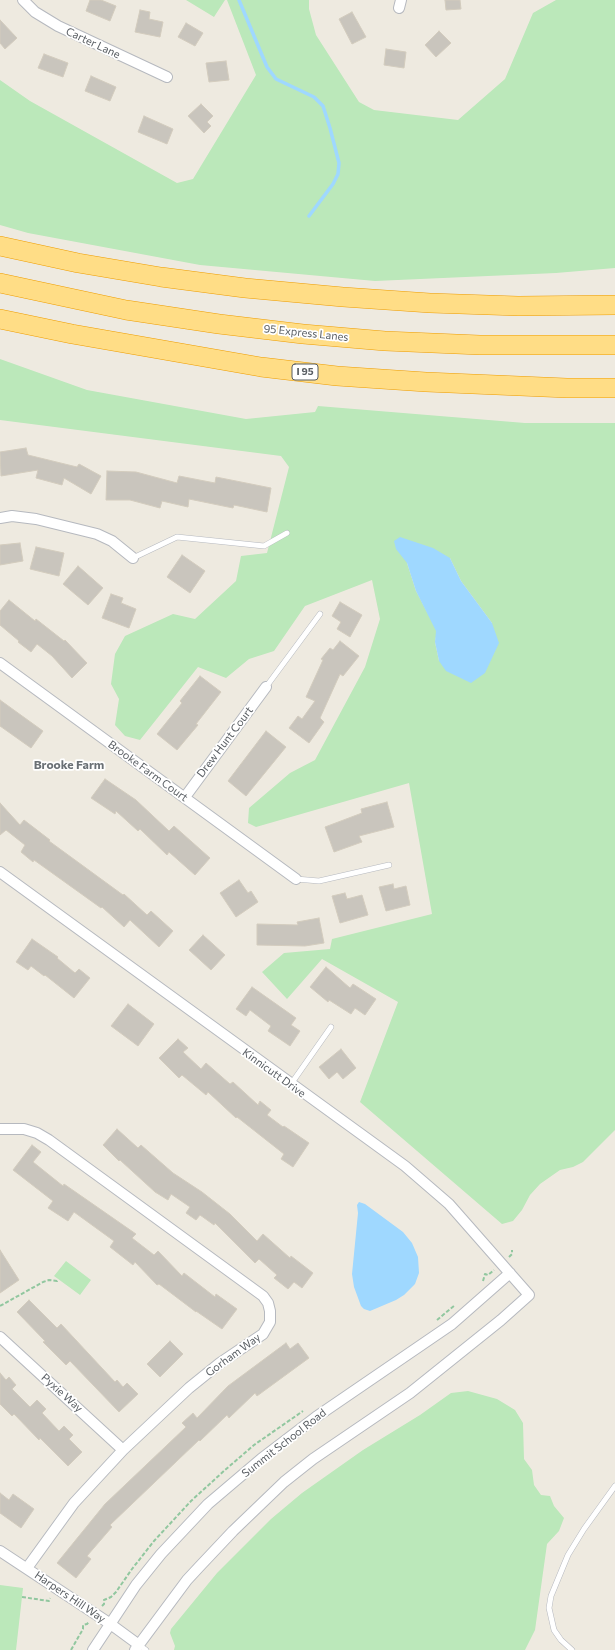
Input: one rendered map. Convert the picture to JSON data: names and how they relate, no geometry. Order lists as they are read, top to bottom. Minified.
{"streets":{"highway":["95 Express Lanes","I 95"],"street":["Carter Lane","Drew Hunt Court","Brooke Farm Court","Kinnicutt Drive","Gorham Way","Pyxie Way","Summit School Road","Harpers Hill Way"]},"crossings":[["Drew Hunt Court","Brooke Farm Court"],["Kinnicutt Drive","Summit School Road"],["Kinnicutt Drive","Harpers Hill Way"],["Gorham Way","Pyxie Way"],["Gorham Way","Harpers Hill Way"],["Summit School Road","Harpers Hill Way"]],"districts":["Brooke Farm"]}
